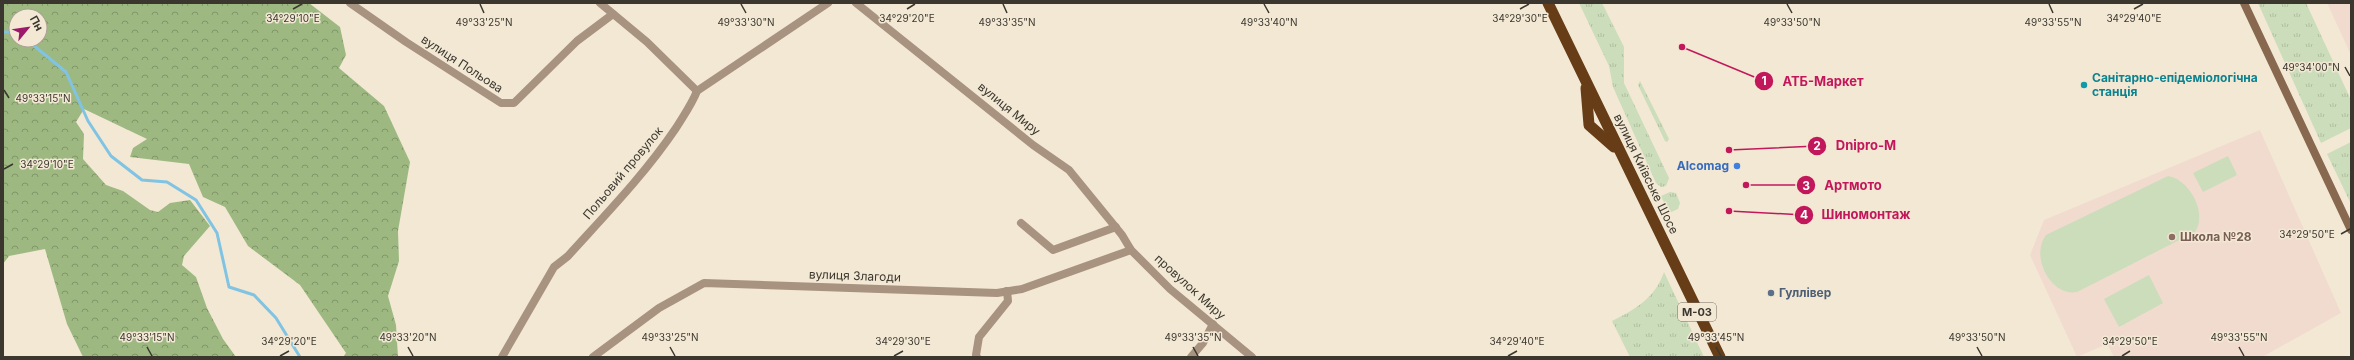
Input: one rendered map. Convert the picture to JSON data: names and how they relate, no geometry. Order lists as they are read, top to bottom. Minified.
{"streets":{"highway":["вулиця Київське Шосе","М-03"],"street":["вулиця Польова","вулиця Миру","Польовий провулок","вулиця Злагоди","провулок Миру"]},"crossings":[["вулиця Миру","вулиця Злагоди"],["вулиця Миру","провулок Миру"],["вулиця Злагоди","провулок Миру"]],"places":["АТБ-Маркет","Санітарно-епідеміологічна станція","Dnipro-M","Alcomag","Артмото","Шиномонтаж","Школа №28","Гуллівер"],"north":"top right","coordinates":["34°29'10\"E","34°29'20\"E","34°29'30\"E","34°29'40\"E","49°33'25\"N","49°33'30\"N","49°33'35\"N","49°33'40\"N","49°33'50\"N","49°33'55\"N","49°34'00\"N","49°33'15\"N","34°29'50\"E","49°33'20\"N","49°33'45\"N"]}
